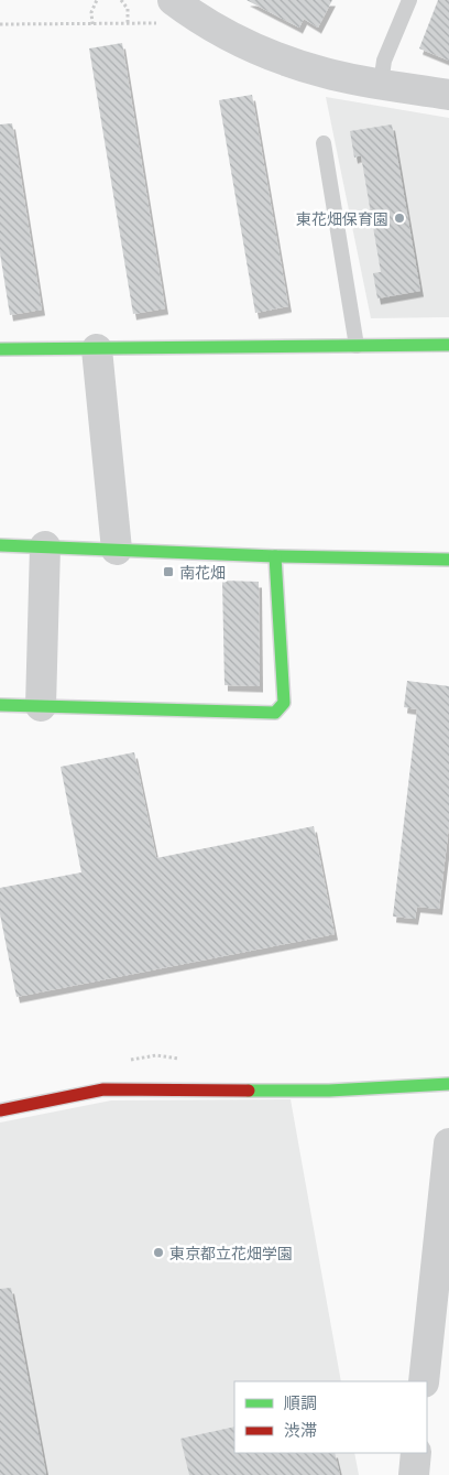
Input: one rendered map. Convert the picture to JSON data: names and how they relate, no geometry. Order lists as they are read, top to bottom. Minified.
{"places":{"other":["東花畑保育園","東京都立花畑学園"],"transit":["南花畑"]},"legend":["順調","渋滞"]}
